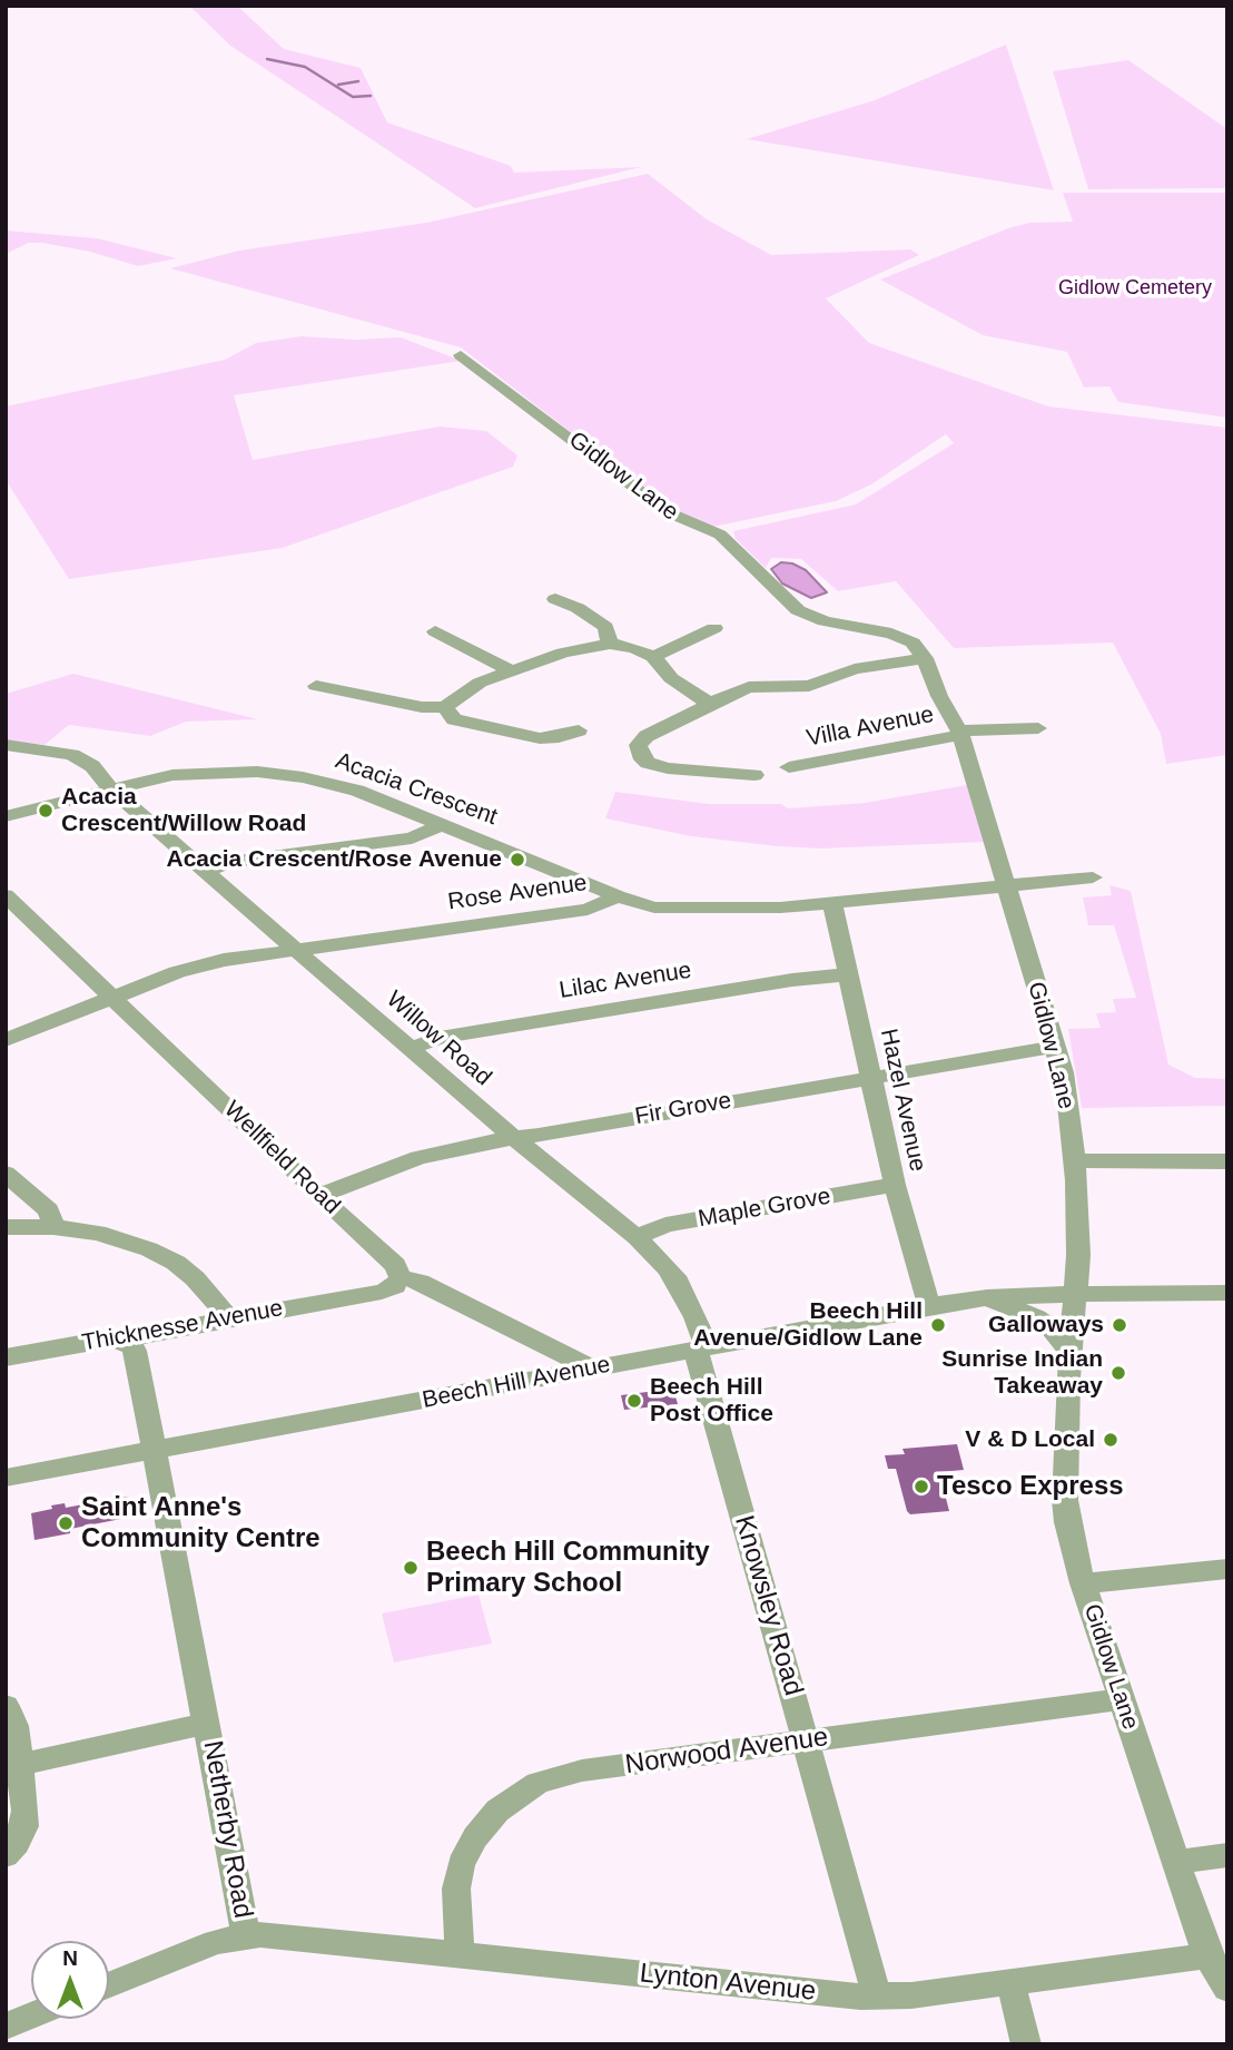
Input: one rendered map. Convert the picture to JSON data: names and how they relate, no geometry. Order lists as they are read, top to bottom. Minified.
{"streets":{"street":["Gidlow Lane","Villa Avenue","Acacia Crescent","Rose Avenue","Lilac Avenue","Willow Road","Hazel Avenue","Fir Grove","Wellfield Road","Maple Grove","Thicknesse Avenue","Beech Hill Avenue","Knowsley Road","Norwood Avenue","Netherby Road","Lynton Avenue"]},"crossings":[["Gidlow Lane","Villa Avenue"],["Gidlow Lane","Rose Avenue"],["Gidlow Lane","Fir Grove"],["Gidlow Lane","Beech Hill Avenue"],["Gidlow Lane","Norwood Avenue"],["Gidlow Lane","Lynton Avenue"],["Acacia Crescent","Rose Avenue"],["Acacia Crescent","Willow Road"],["Rose Avenue","Willow Road"],["Rose Avenue","Hazel Avenue"],["Rose Avenue","Wellfield Road"],["Lilac Avenue","Willow Road"],["Lilac Avenue","Hazel Avenue"],["Willow Road","Fir Grove"],["Willow Road","Maple Grove"],["Willow Road","Beech Hill Avenue"],["Willow Road","Knowsley Road"],["Hazel Avenue","Fir Grove"],["Hazel Avenue","Maple Grove"],["Hazel Avenue","Beech Hill Avenue"],["Fir Grove","Wellfield Road"],["Wellfield Road","Thicknesse Avenue"],["Thicknesse Avenue","Netherby Road"],["Beech Hill Avenue","Knowsley Road"],["Beech Hill Avenue","Netherby Road"],["Knowsley Road","Norwood Avenue"],["Knowsley Road","Lynton Avenue"],["Norwood Avenue","Lynton Avenue"],["Netherby Road","Lynton Avenue"]],"parks":["Gidlow Cemetery"],"places":["Acacia Crescent/Willow Road","Acacia Crescent/Rose Avenue","Beech Hill Avenue/Gidlow Lane","Galloways","Sunrise Indian Takeaway","Beech Hill Post Office","V & D Local","Tesco Express","Saint Anne's Community Centre","Beech Hill Community Primary School"],"north":"top"}
